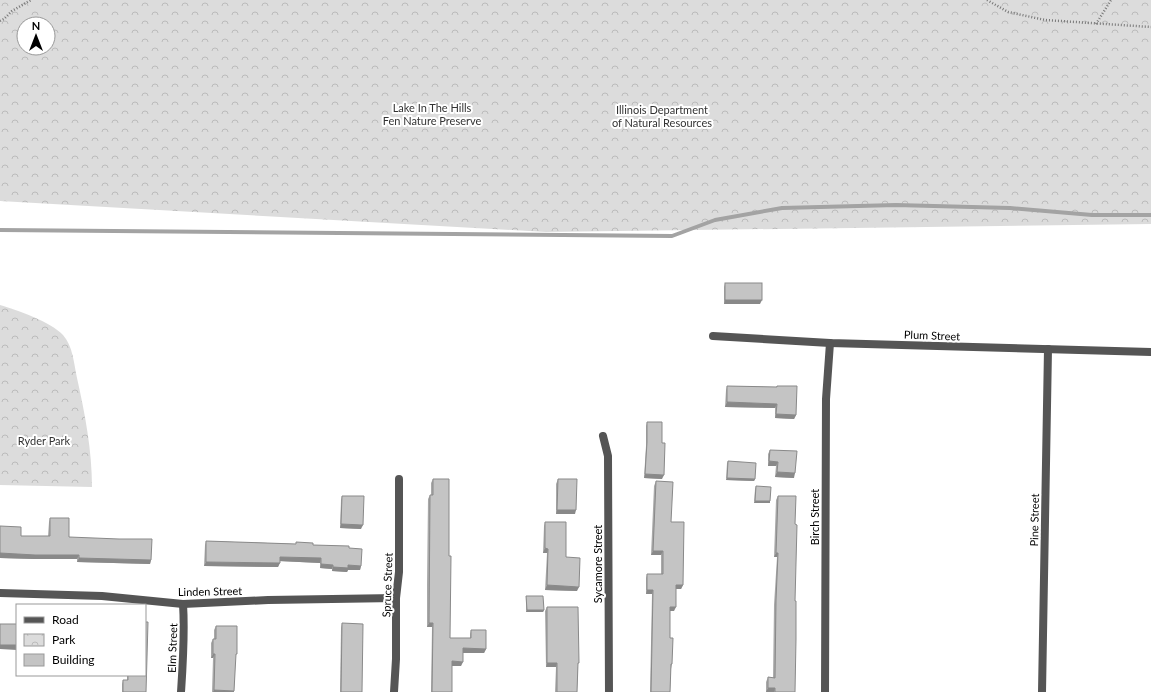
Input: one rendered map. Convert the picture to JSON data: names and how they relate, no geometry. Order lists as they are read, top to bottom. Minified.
{"streets":{"street":["Plum Street","Birch Street","Pine Street","Sycamore Street","Spruce Street","Linden Street","Elm Street"]},"crossings":[["Plum Street","Birch Street"],["Plum Street","Pine Street"],["Spruce Street","Linden Street"],["Linden Street","Elm Street"]],"parks":["Lake In The Hills Fen Nature Preserve","Illinois Department of Natural Resources","Ryder Park"],"legend":["Road","Park","Building"],"north":"top"}
